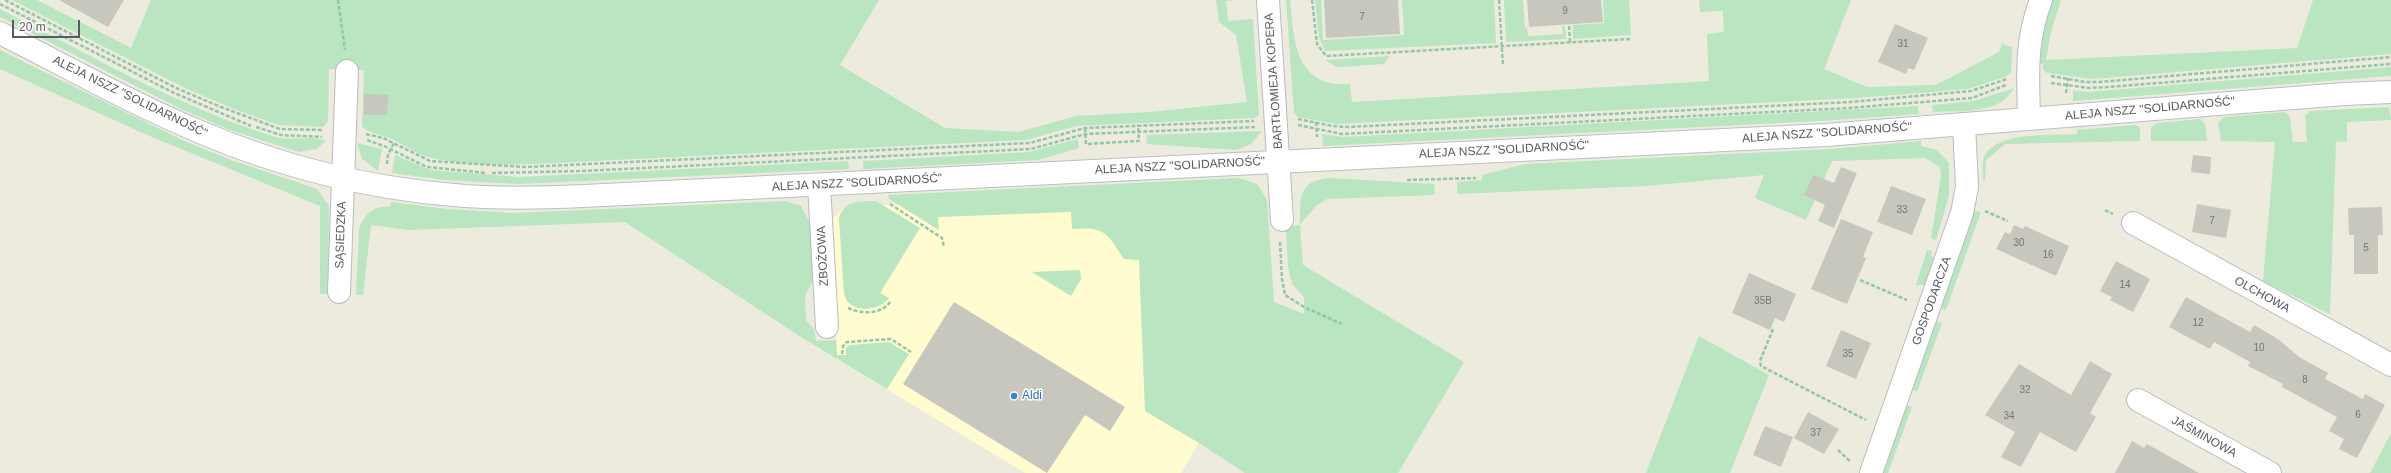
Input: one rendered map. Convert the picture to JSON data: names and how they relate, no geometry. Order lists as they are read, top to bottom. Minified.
{"streets":{"street":["BARTŁOMIEJA KOPERA","ALEJA NSZZ \"SOLIDARNOŚĆ\"","SĄSIEDZKA","ZBOŻOWA","OLCHOWA","GOSPODARCZA","JAŚMINOWA"]},"crossings":[["BARTŁOMIEJA KOPERA","ALEJA NSZZ \"SOLIDARNOŚĆ\""],["ALEJA NSZZ \"SOLIDARNOŚĆ\"","SĄSIEDZKA"],["ALEJA NSZZ \"SOLIDARNOŚĆ\"","ZBOŻOWA"],["ALEJA NSZZ \"SOLIDARNOŚĆ\"","GOSPODARCZA"]],"places":["Aldi"],"house_numbers":["9","7","31","33","7","30","5","16","14","35B","12","10","35","8","32","6","34","37"],"scale_bar":"20 m"}
